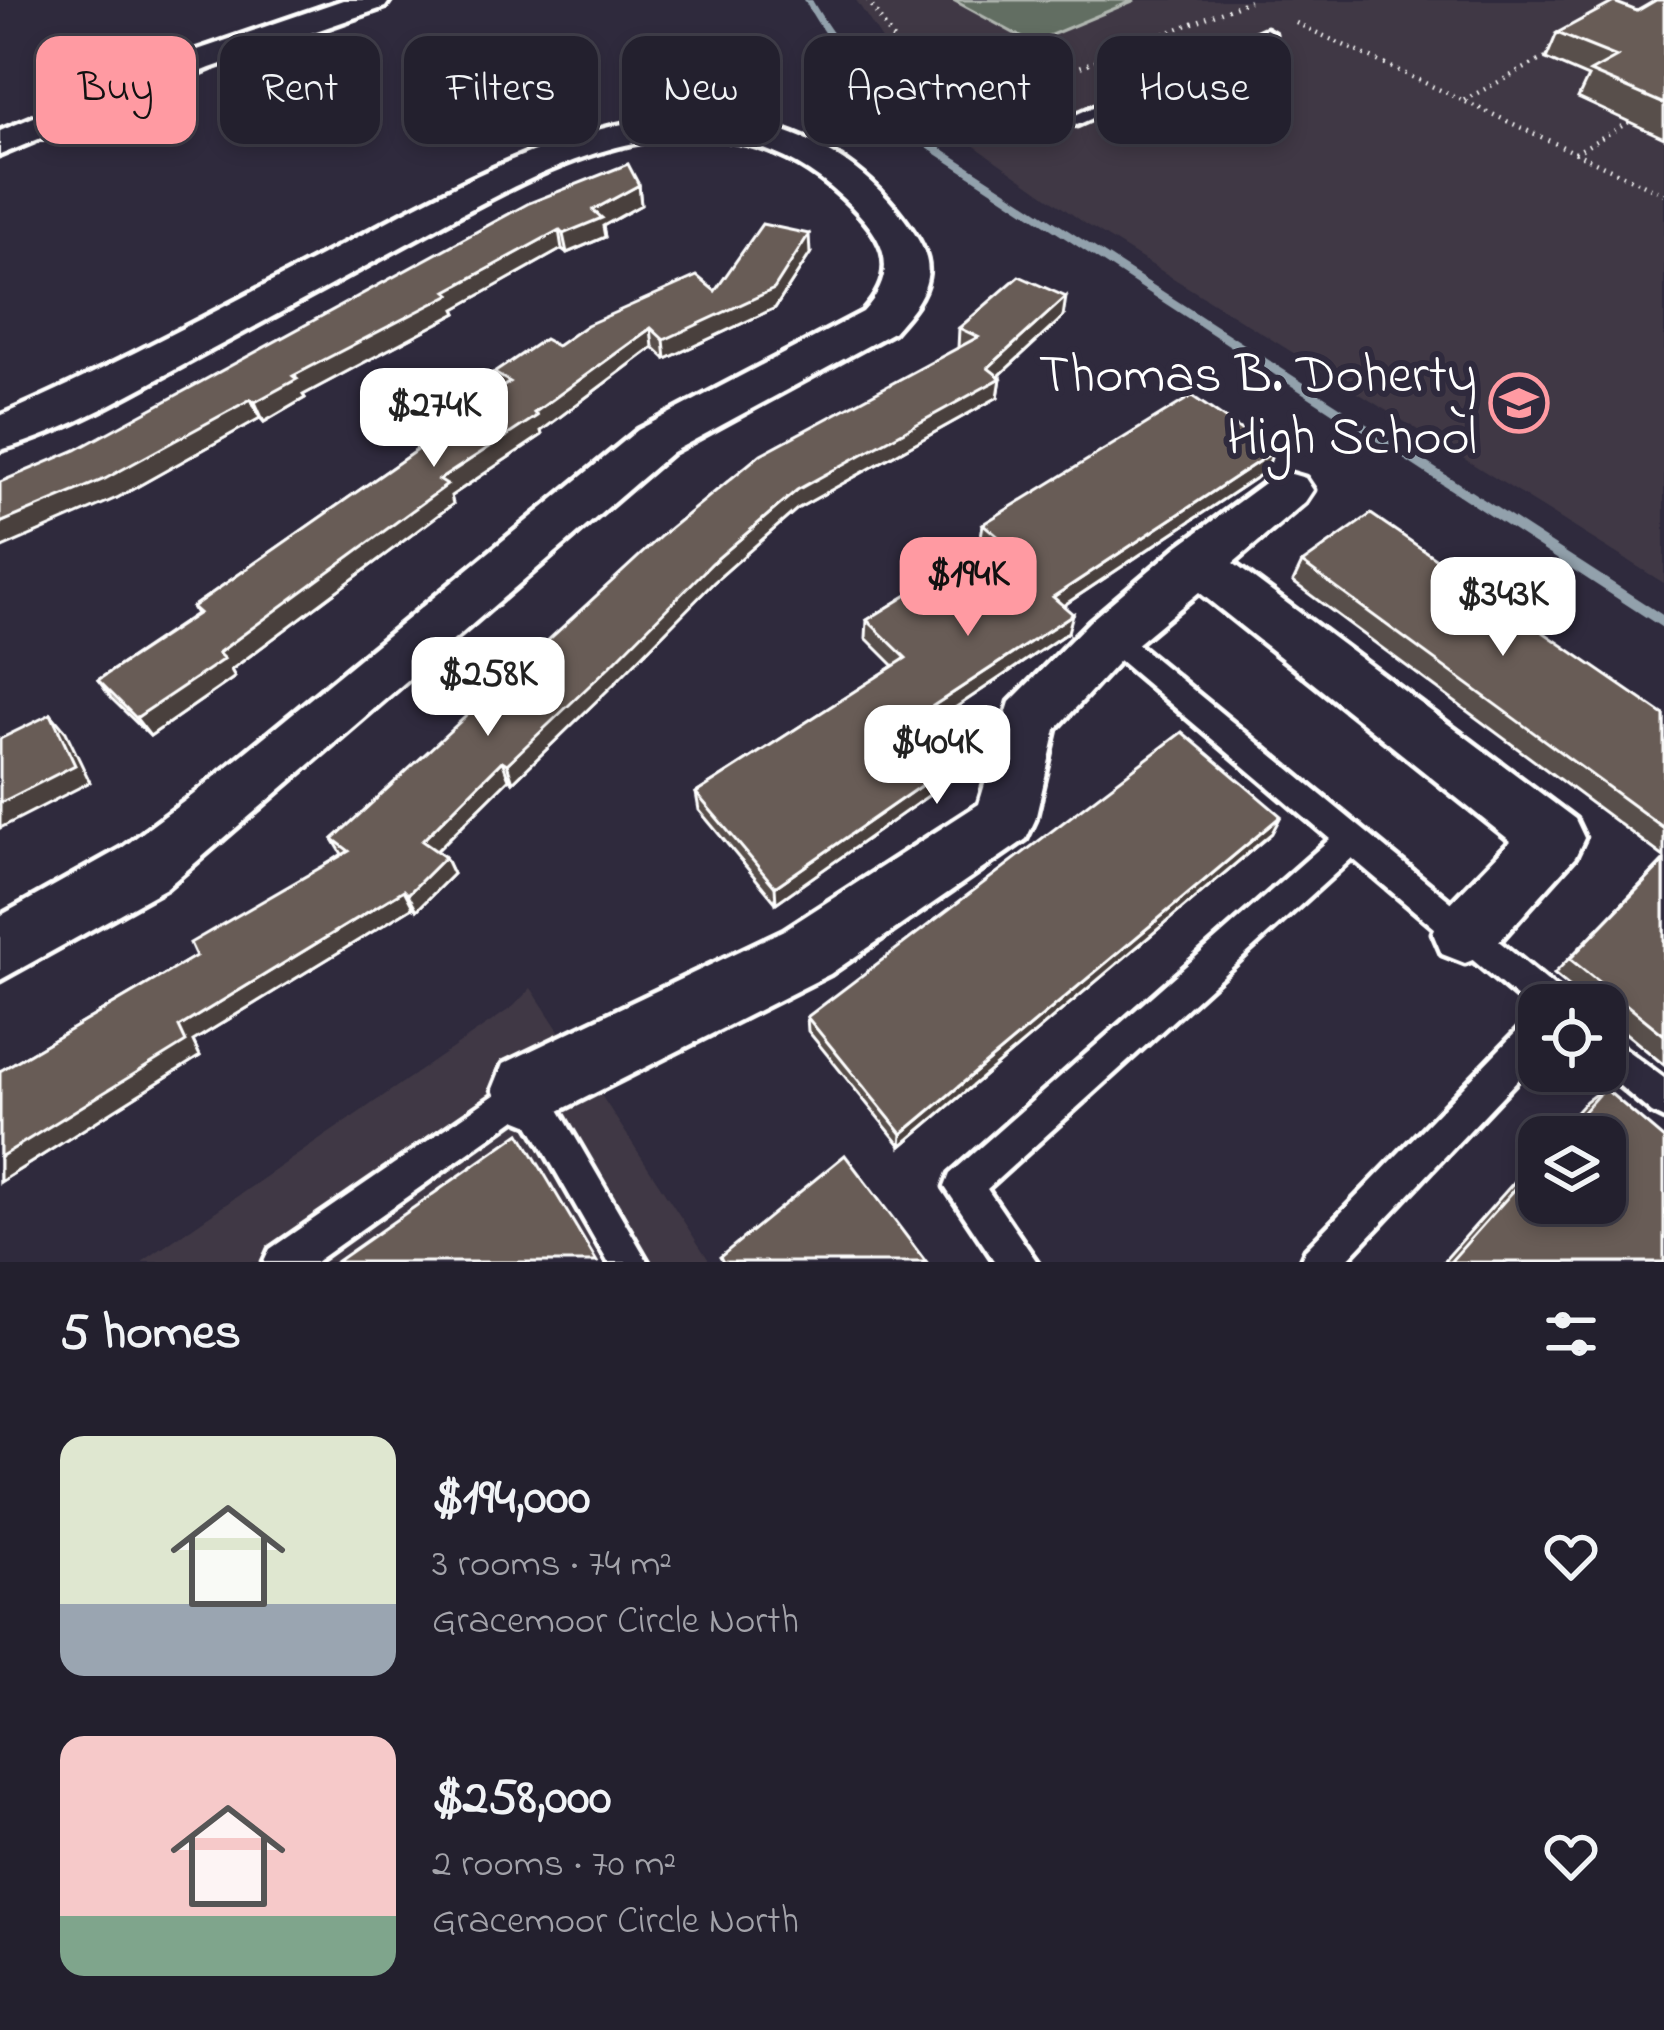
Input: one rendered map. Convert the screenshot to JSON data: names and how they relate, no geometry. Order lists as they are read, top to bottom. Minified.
{"places":{"school or university":["Thomas B. Doherty High School"]},"page":{"chip":["Buy","Rent","Filters","New","Apartment","House"],"price":["$274K","$194K","$343K","$258K","$404K"],"heading":"5 homes","list":[{"name":"$194,000","note":"3 rooms · 74 m² · Gracemoor Circle North"},{"name":"$258,000","note":"2 rooms · 70 m² · Gracemoor Circle North"}]}}
